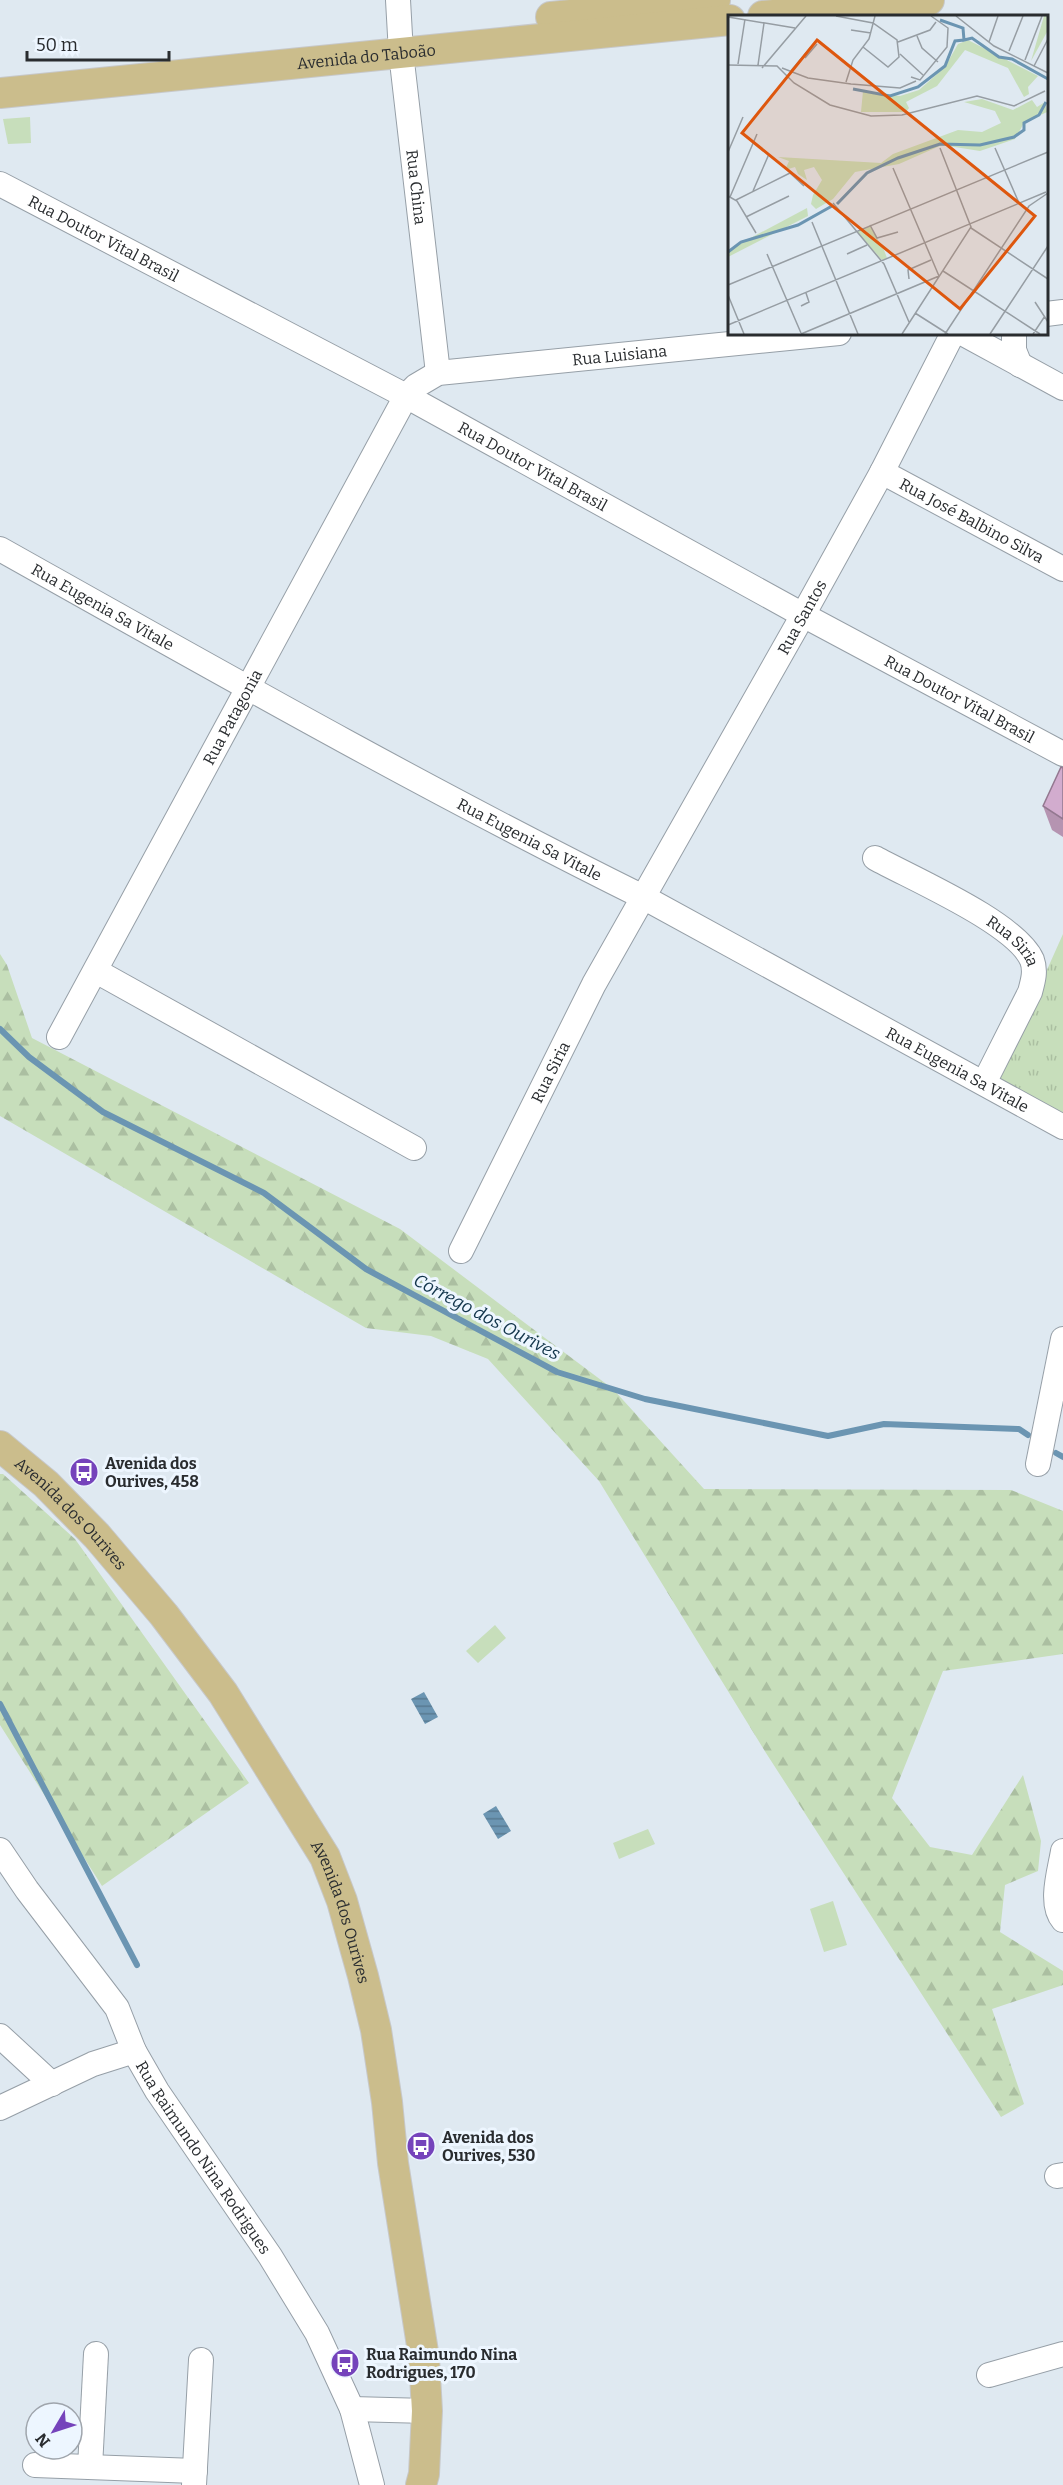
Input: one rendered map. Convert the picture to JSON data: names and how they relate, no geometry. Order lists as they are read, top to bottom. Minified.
{"streets":{"main road":["Avenida do Taboão","Avenida dos Ourives"],"street":["Rua China","Rua Doutor Vital Brasil","Rua Luisiana","Rua José Balbino Silva","Rua Eugenia Sa Vitale","Rua Santos","Rua Patagonia","Rua Siria","Rua Raimundo Nina Rodrigues"]},"crossings":[["Avenida do Taboão","Rua China"],["Rua China","Rua Luisiana"],["Rua Doutor Vital Brasil","Rua Luisiana"],["Rua Doutor Vital Brasil","Rua Santos"],["Rua Doutor Vital Brasil","Rua Patagonia"],["Rua Luisiana","Rua Patagonia"],["Rua José Balbino Silva","Rua Santos"],["Rua Eugenia Sa Vitale","Rua Santos"],["Rua Eugenia Sa Vitale","Rua Patagonia"],["Rua Eugenia Sa Vitale","Rua Siria"],["Rua Santos","Rua Siria"]],"water":["Córrego dos Ourives"],"places":{"bus stop":["Avenida dos Ourives, 458","Avenida dos Ourives, 530","Rua Raimundo Nina Rodrigues, 170"]},"scale_bar":"50 m","north":"bottom left"}
